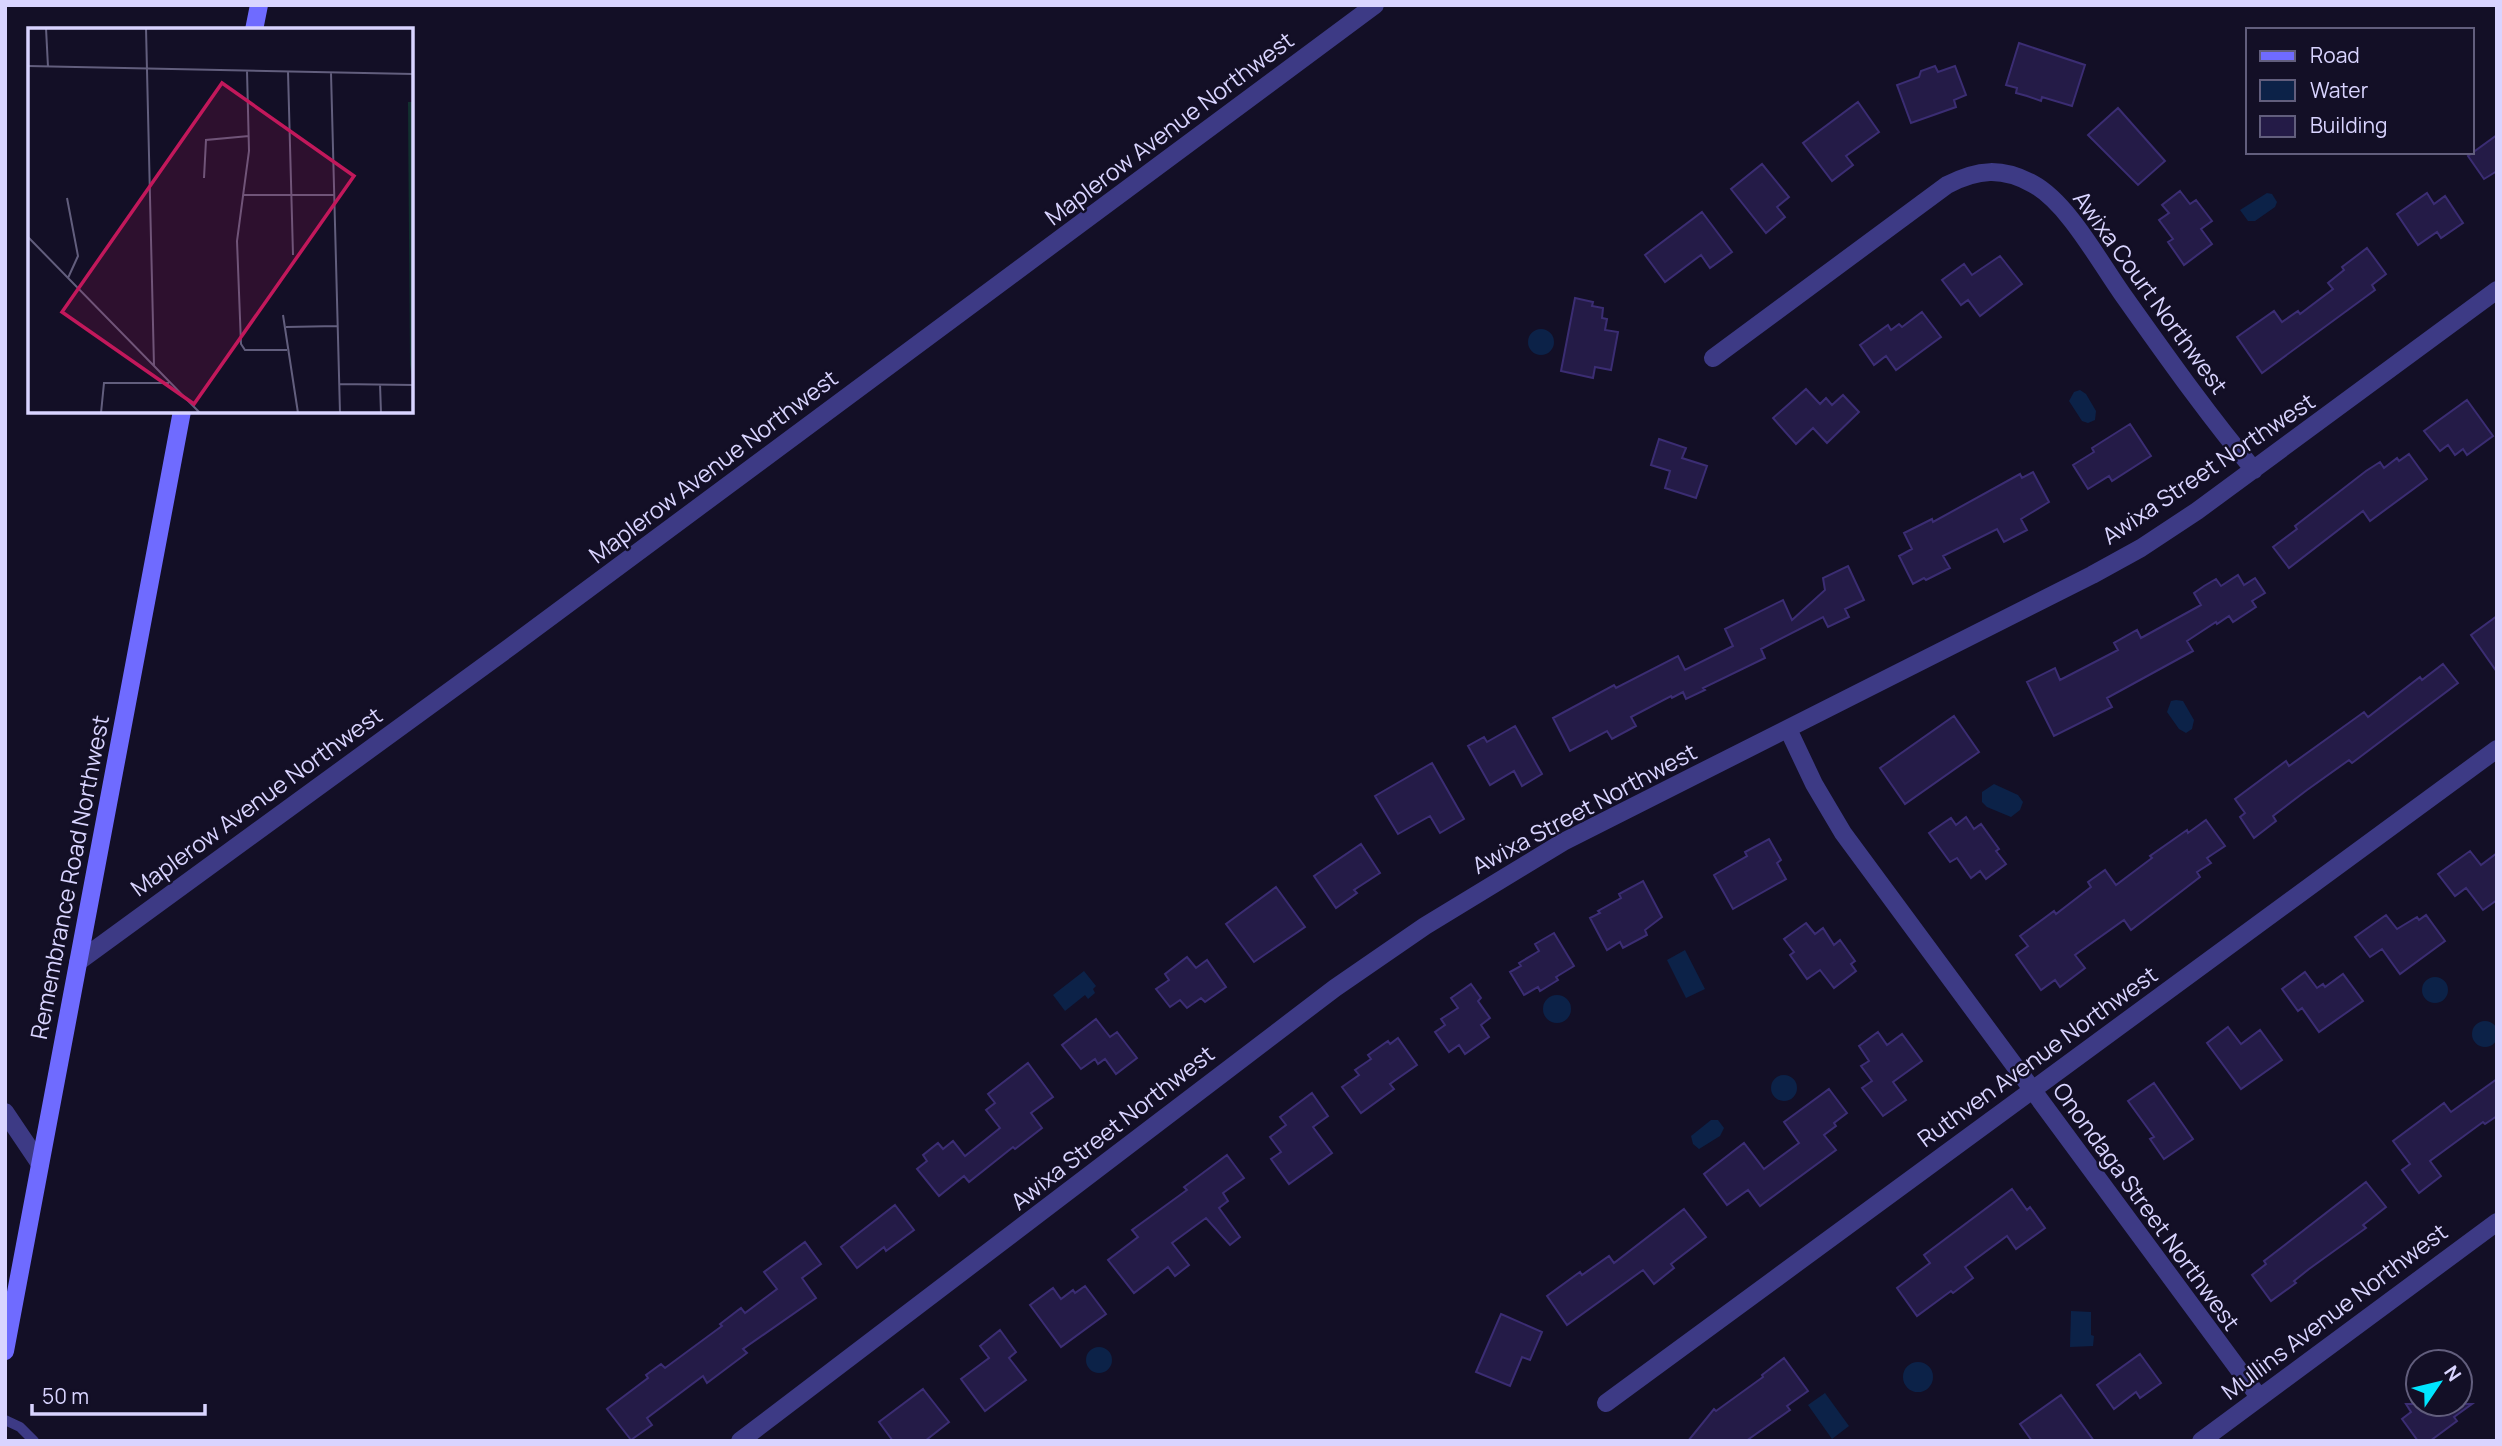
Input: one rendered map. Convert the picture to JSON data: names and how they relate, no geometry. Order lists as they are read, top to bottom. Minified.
{"streets":{"main road":["Remembrance Road Northwest"],"street":["Maplerow Avenue Northwest","Awixa Court Northwest","Awixa Street Northwest","Ruthven Avenue Northwest","Onondaga Street Northwest","Mullins Avenue Northwest"]},"crossings":[["Maplerow Avenue Northwest","Remembrance Road Northwest"],["Awixa Court Northwest","Awixa Street Northwest"],["Awixa Street Northwest","Onondaga Street Northwest"],["Ruthven Avenue Northwest","Onondaga Street Northwest"],["Onondaga Street Northwest","Mullins Avenue Northwest"]],"legend":["Road","Water","Building"],"scale_bar":"50 m","north":"top right"}
